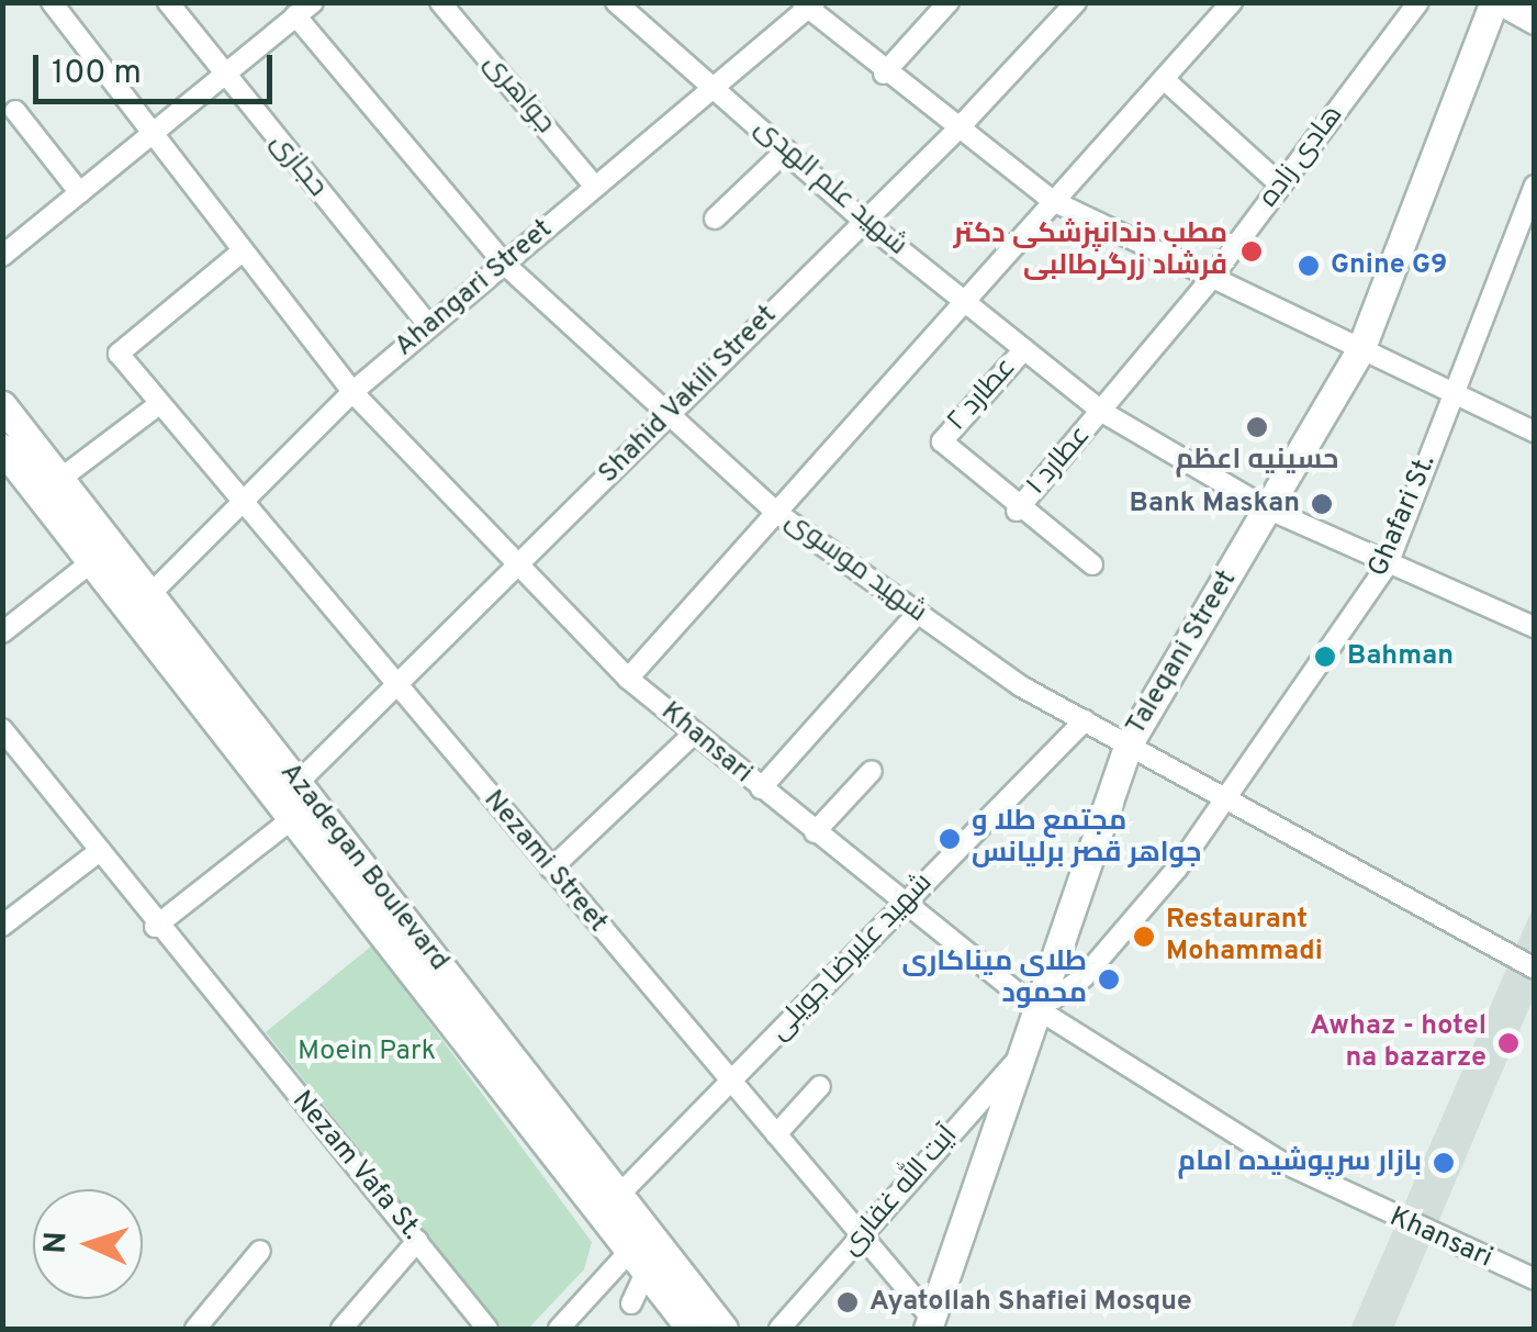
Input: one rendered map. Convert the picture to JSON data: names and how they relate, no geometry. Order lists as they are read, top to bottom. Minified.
{"streets":{"main road":["Taleqani Street","Azadegan Boulevard"],"street":["جواهری","هادی زاده","حجازی","شهید علم الهدی","Ahangari Street","Shahid Vakili Street","عطارد ۲","عطارد ۱","Ghafari St.","شهید موسوی","Khansari","Nezami Street","شهید علیرضا جویلی","Nezam Vafa St.","آیت الله غفاری"]},"crossings":[["جواهری","Ahangari Street"],["هادی زاده","شهید علم الهدی"],["هادی زاده","عطارد ۱"],["حجازی","Ahangari Street"],["شهید علم الهدی","Ahangari Street"],["شهید علم الهدی","Shahid Vakili Street"],["شهید علم الهدی","عطارد ۲"],["شهید علم الهدی","عطارد ۱"],["شهید علم الهدی","Ghafari St."],["شهید علم الهدی","Taleqani Street"],["Ahangari Street","شهید موسوی"],["Ahangari Street","Khansari"],["Ahangari Street","Nezami Street"],["Ahangari Street","Azadegan Boulevard"],["Shahid Vakili Street","شهید موسوی"],["Shahid Vakili Street","Khansari"],["Shahid Vakili Street","Nezami Street"],["Shahid Vakili Street","Azadegan Boulevard"],["عطارد ۲","عطارد ۱"],["Ghafari St.","شهید موسوی"],["Ghafari St.","Taleqani Street"],["Ghafari St.","Khansari"],["شهید موسوی","Taleqani Street"],["شهید موسوی","شهید علیرضا جویلی"],["Taleqani Street","Khansari"],["Taleqani Street","Nezami Street"],["Taleqani Street","آیت الله غفاری"],["Khansari","Nezami Street"],["Khansari","شهید علیرضا جویلی"],["Nezami Street","شهید علیرضا جویلی"],["Nezami Street","آیت الله غفاری"],["Azadegan Boulevard","شهید علیرضا جویلی"]],"parks":["Moein Park"],"places":["مطب دندانپزشکی دکتر فرشاد زرگرطالبی","Gnine G9","حسینیه اعظم","Bank Maskan","Bahman","مجتمع طلا و جواهر قصر برليانس","Restaurant Mohammadi","طلای میناکاری محمود","Awhaz - hotel na bazarze","بازار سرپوشیده امام","Ayatollah Shafiei Mosque"],"scale_bar":"100 m","north":"left"}
